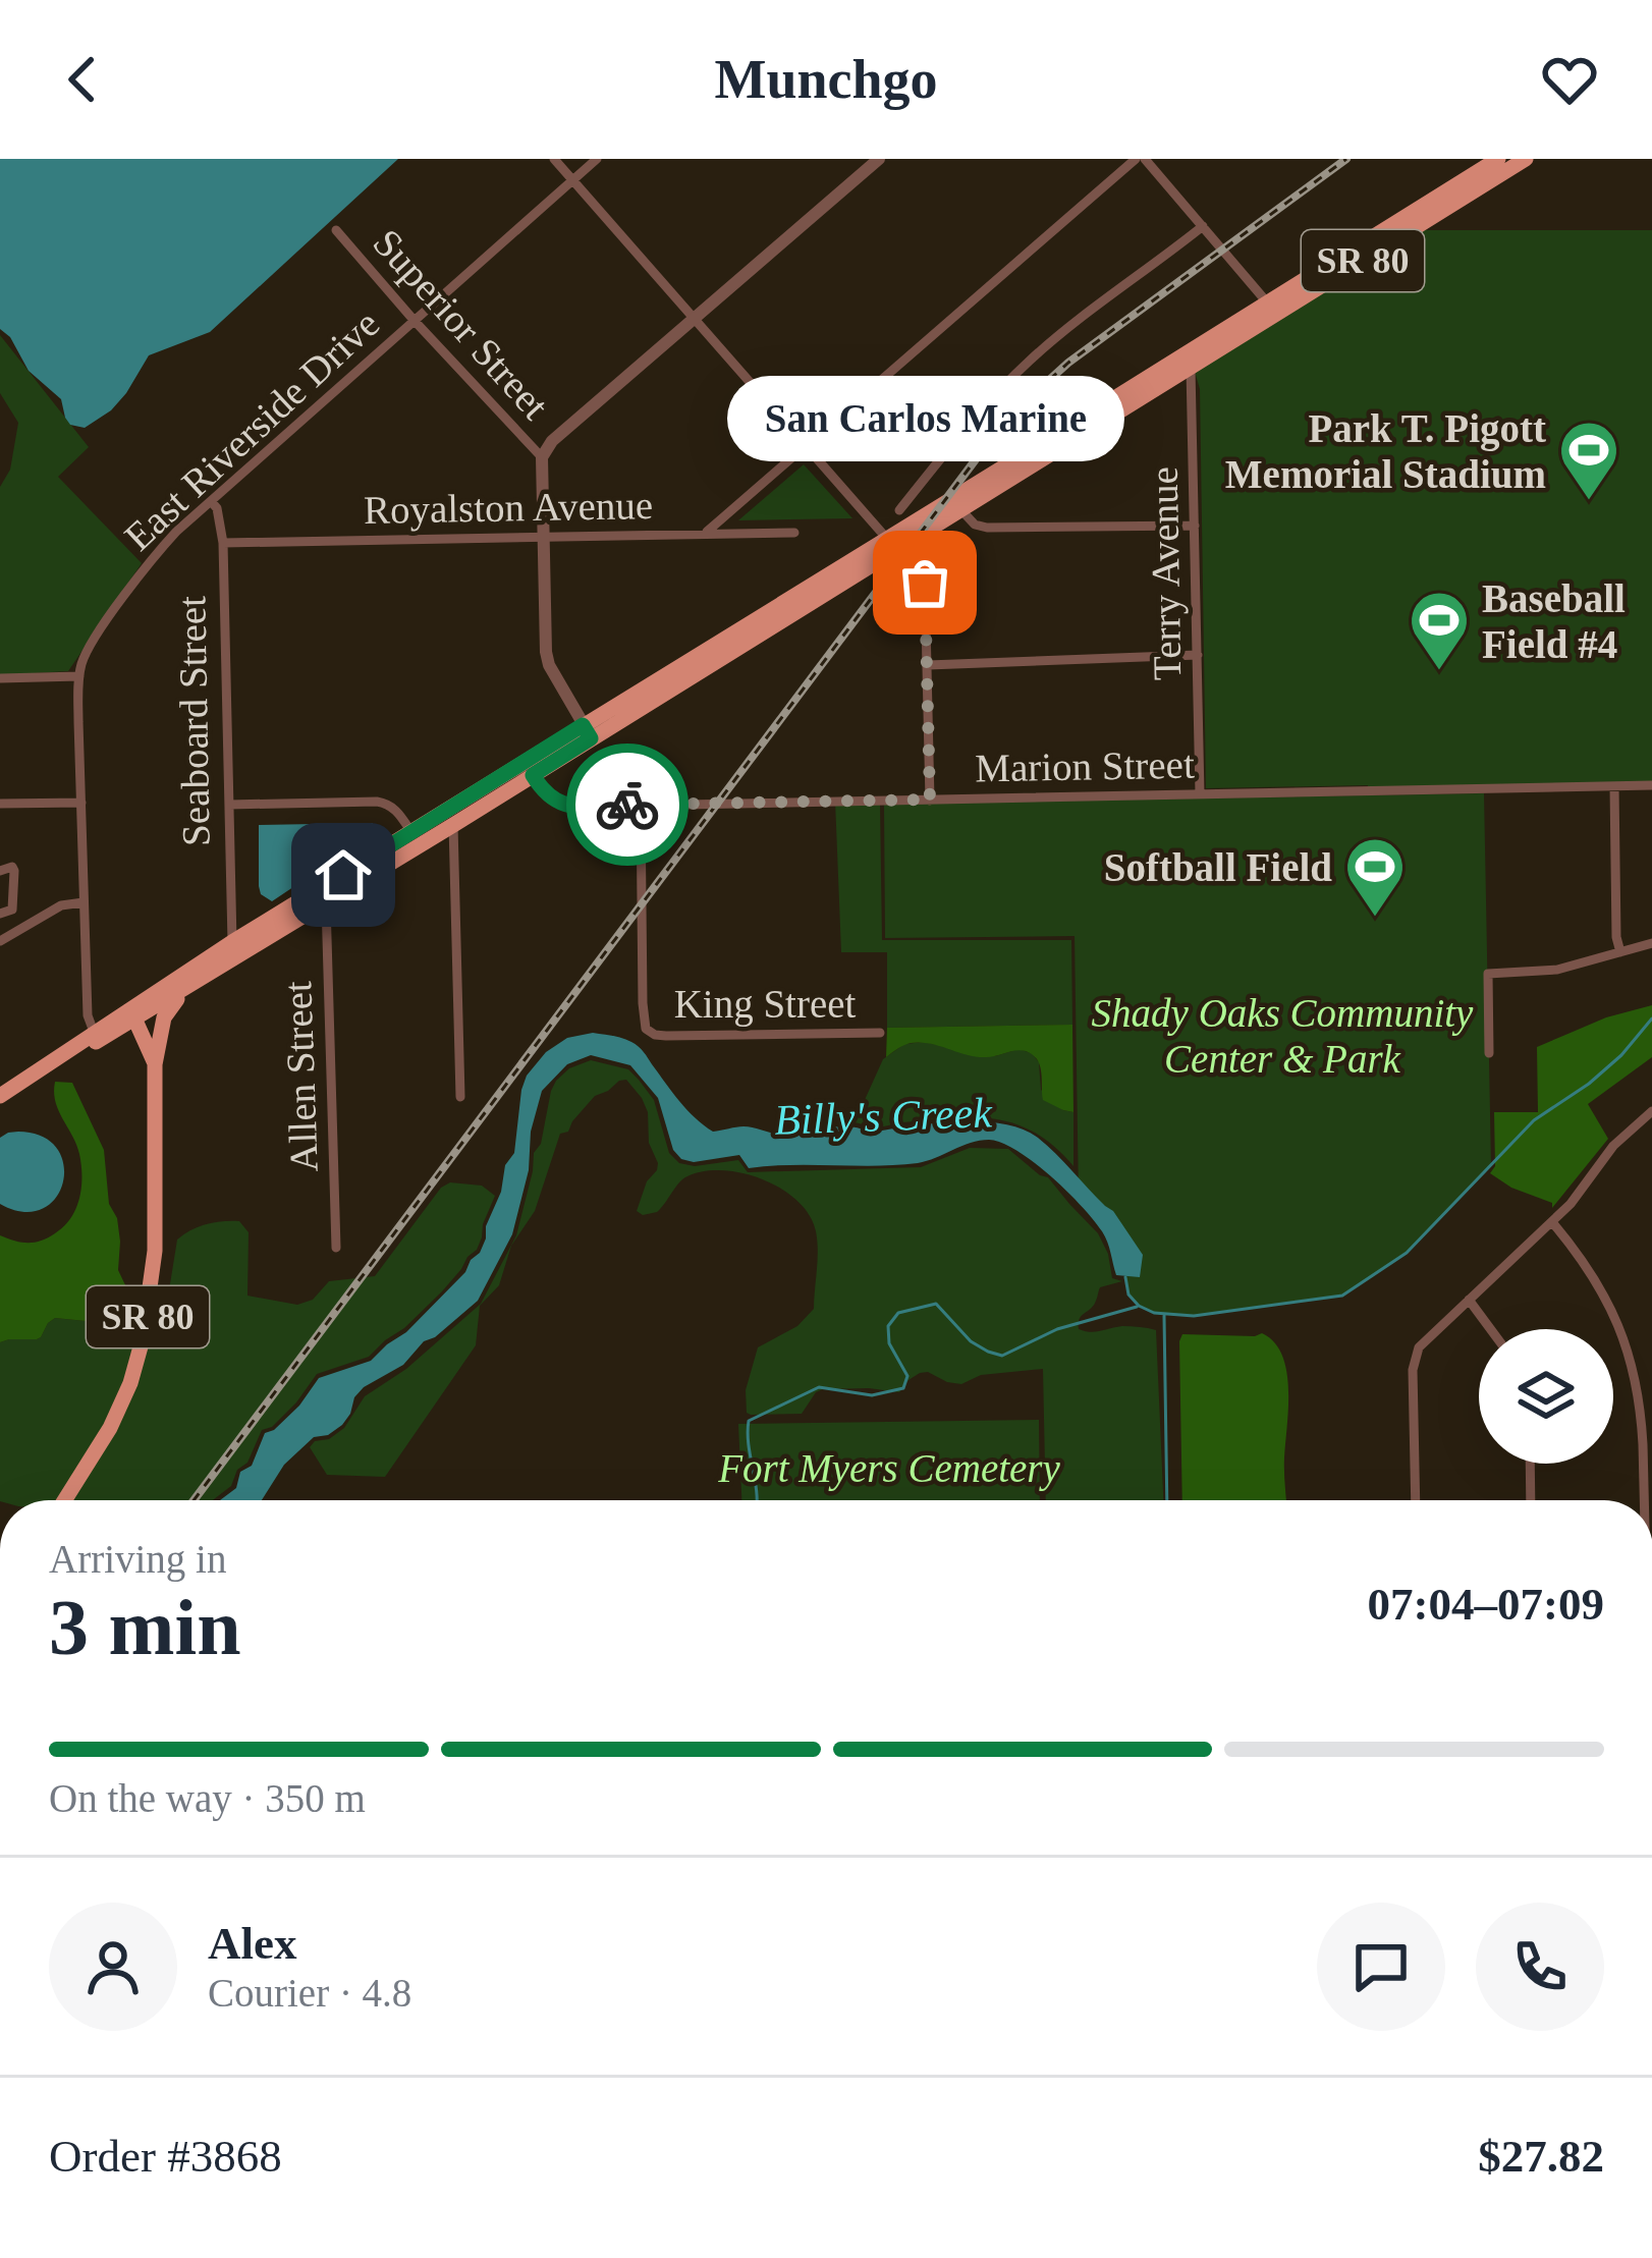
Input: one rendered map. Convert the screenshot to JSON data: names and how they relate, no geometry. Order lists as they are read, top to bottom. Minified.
{"streets":{"main road":["SR 80"],"street":["Superior Street","East Riverside Drive","Royalston Avenue","Terry Avenue","Seaboard Street","Marion Street","King Street","Allen Street"]},"crossings":[["SR 80","Superior Street"],["SR 80","East Riverside Drive"],["SR 80","Terry Avenue"],["SR 80","Seaboard Street"],["SR 80","Marion Street"],["SR 80","Allen Street"],["Superior Street","East Riverside Drive"],["Superior Street","Royalston Avenue"],["East Riverside Drive","Seaboard Street"],["Royalston Avenue","Seaboard Street"],["Terry Avenue","Marion Street"],["Marion Street","King Street"]],"water":["Billy's Creek"],"parks":["Shady Oaks Community Center & Park","Fort Myers Cemetery"],"places":{"sports":["Park T. Pigott Memorial Stadium","Baseball Field #4","Softball Field"],"other":["San Carlos Marine"]},"page":{"header":"Munchgo","bubble":"San Carlos Marine","heading":["3 min","Arriving in","07:04–07:09"],"panel":["Alex","Courier · 4.8","Order #3868","$27.82"],"bar":"On the way · 350 m"}}
